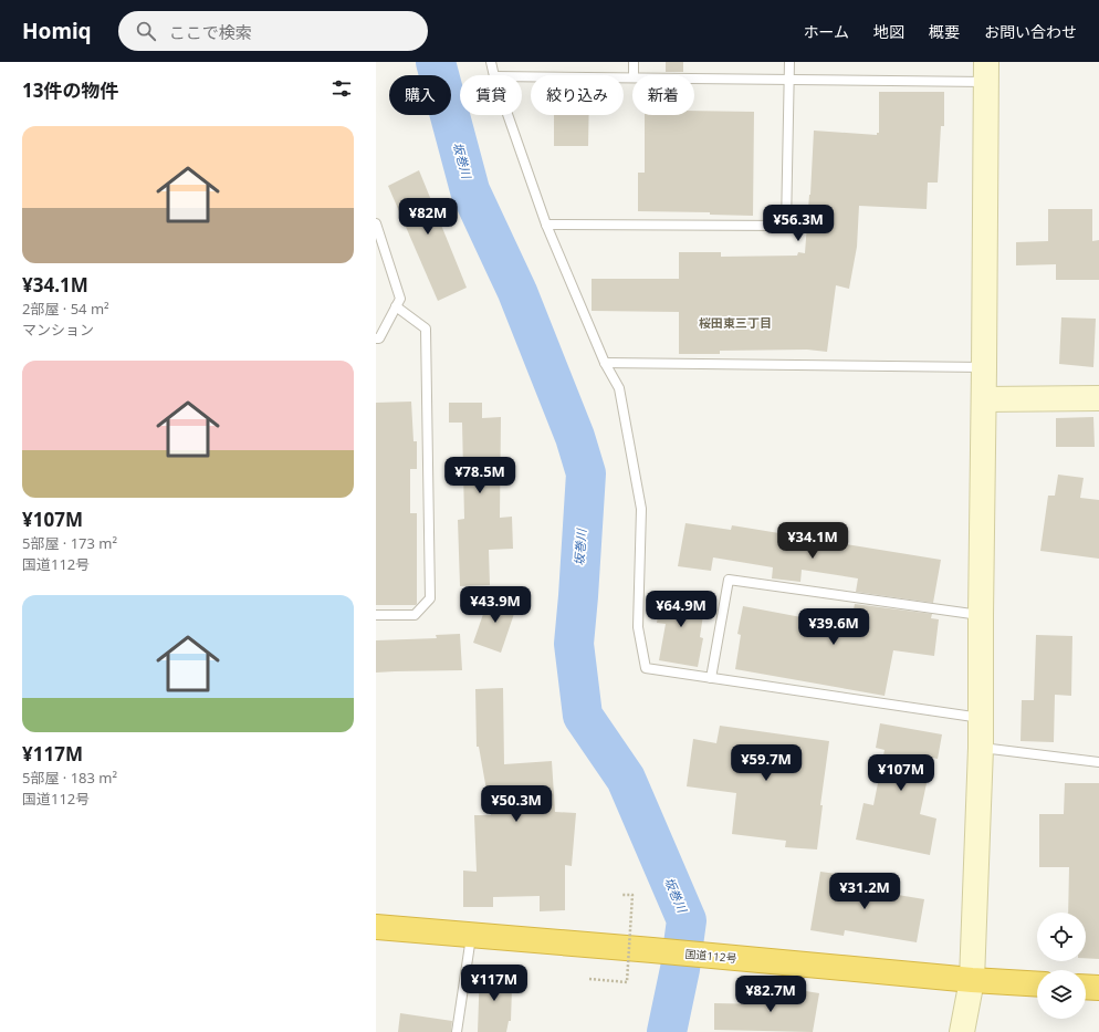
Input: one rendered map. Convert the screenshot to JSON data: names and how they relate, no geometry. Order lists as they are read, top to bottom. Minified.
{"streets":{"highway":["国道112号"]},"districts":["桜田東三丁目"],"water":["坂巻川"],"page":{"header":"Homiq","search":"ここで検索","nav":["ホーム","地図","概要","お問い合わせ"],"heading":"13件の物件","chip":["購入","賃貸","絞り込み","新着"],"list":[{"name":"¥34.1M","note":"2部屋 · 54 m² · マンション"},{"name":"¥107M","note":"5部屋 · 173 m² · 国道112号"},{"name":"¥117M","note":"5部屋 · 183 m² · 国道112号"}],"price":["¥82M","¥56.3M","¥78.5M","¥34.1M","¥43.9M","¥64.9M","¥39.6M","¥59.7M","¥107M","¥50.3M","¥31.2M","¥117M","¥82.7M"]}}
